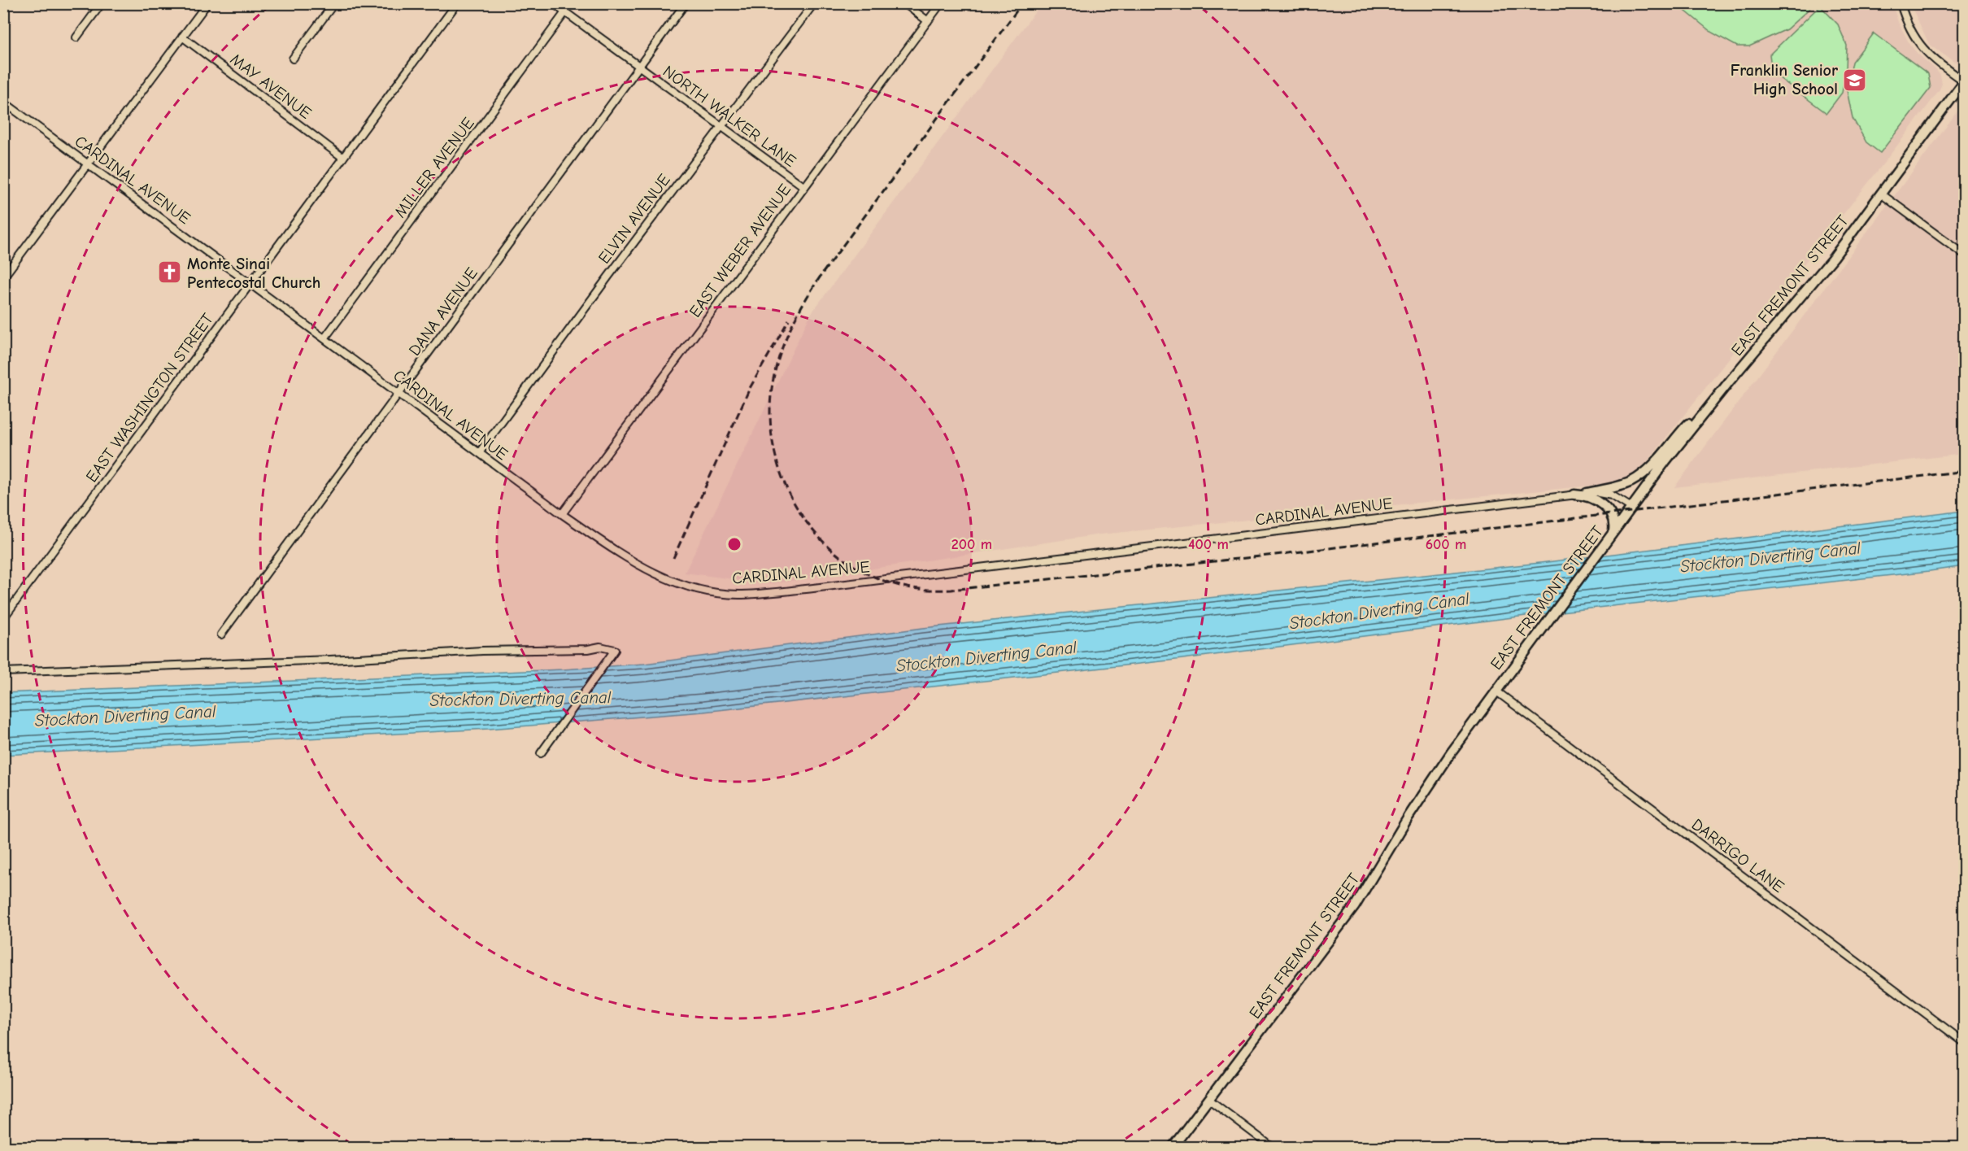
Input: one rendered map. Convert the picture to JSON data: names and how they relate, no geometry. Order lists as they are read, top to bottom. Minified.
{"streets":{"main road":["EAST FREMONT STREET"],"street":["MAY AVENUE","NORTH WALKER LANE","MILLER AVENUE","CARDINAL AVENUE","ELVIN AVENUE","EAST WEBER AVENUE","DANA AVENUE","EAST WASHINGTON STREET","DARRIGO LANE"]},"crossings":[["MAY AVENUE","EAST WASHINGTON STREET"],["NORTH WALKER LANE","MILLER AVENUE"],["NORTH WALKER LANE","ELVIN AVENUE"],["NORTH WALKER LANE","EAST WEBER AVENUE"],["NORTH WALKER LANE","DANA AVENUE"],["MILLER AVENUE","CARDINAL AVENUE"],["CARDINAL AVENUE","ELVIN AVENUE"],["CARDINAL AVENUE","EAST WEBER AVENUE"],["CARDINAL AVENUE","EAST FREMONT STREET"],["CARDINAL AVENUE","DANA AVENUE"],["CARDINAL AVENUE","EAST WASHINGTON STREET"],["EAST FREMONT STREET","DARRIGO LANE"]],"water":["Stockton Diverting Canal"],"places":{"school or university":["Franklin Senior High School"],"church":["Monte Sinai Pentecostal Church"]},"rings":["200 m","400 m","600 m"]}
